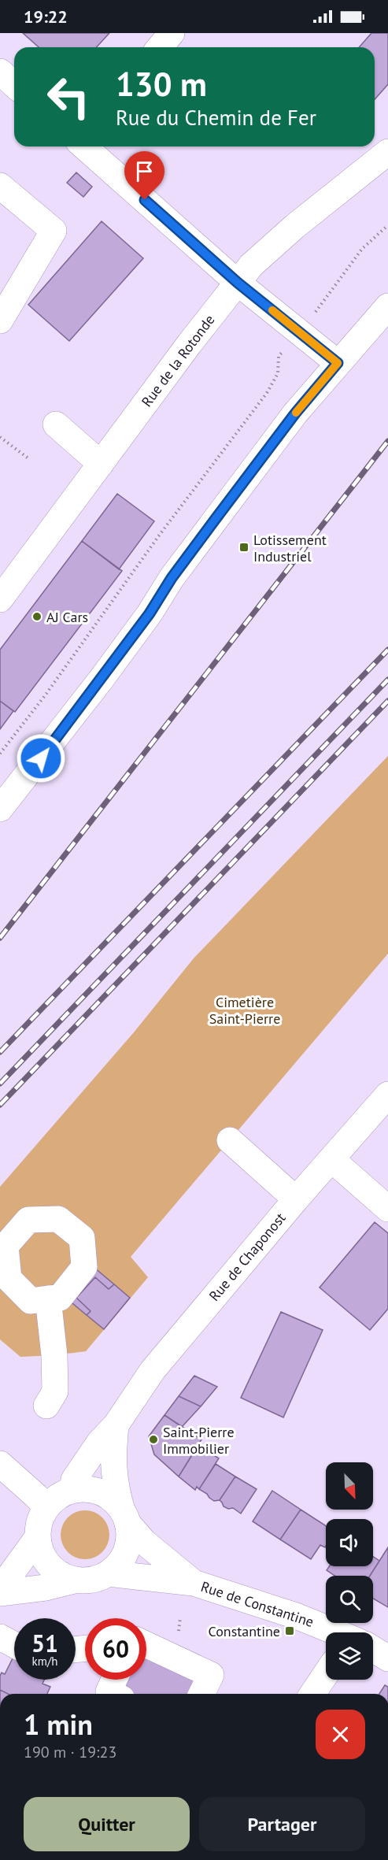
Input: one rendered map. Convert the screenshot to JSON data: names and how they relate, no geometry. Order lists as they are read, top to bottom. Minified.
{"streets":{"main road":["Rue de la Rotonde","Rue de Chaponost","Rue de Constantine"]},"crossings":[["Rue de Chaponost","Rue de Constantine"]],"parks":["Cimetière Saint-Pierre"],"places":{"transit":["Lotissement Industriel","Constantine"],"other":["AJ Cars","Saint-Pierre Immobilier"]},"north":"bottom right","page":{"status":"19:22","turn":["130 m","Rue du Chemin de Fer"],"speed":"51 km/h","limit":"60","heading":["1 min","190 m · 19:23"],"buttons":["Quitter","Partager"]}}
